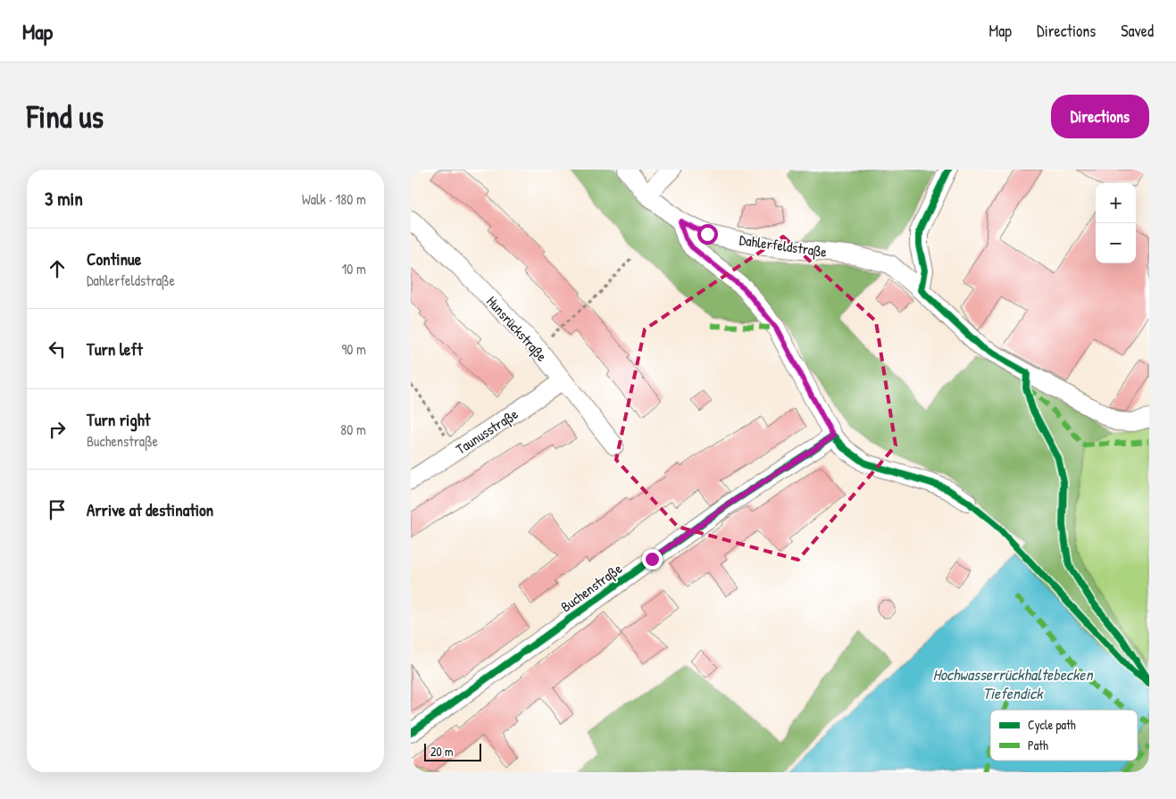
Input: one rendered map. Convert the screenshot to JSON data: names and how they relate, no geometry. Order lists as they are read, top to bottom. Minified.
{"streets":{"street":["Dahlerfeldstraße","Hunsrückstraße","Taunusstraße","Buchenstraße"]},"crossings":[["Hunsrückstraße","Taunusstraße"]],"water":["Hochwasserrückhaltebecken Tiefendick"],"legend":["Cycle path","Path"],"scale_bar":"20 m","page":{"header":"Map","nav":["Map","Directions","Saved"],"buttons":"Directions","title":"Find us","heading":["3 min","Walk · 180 m"],"map_buttons":["+","−"],"list":[["Continue","Dahlerfeldstraße","10 m"],["Turn left","90 m"],["Turn right","Buchenstraße","80 m"],"Arrive at destination"],"scale":"20 m"}}
